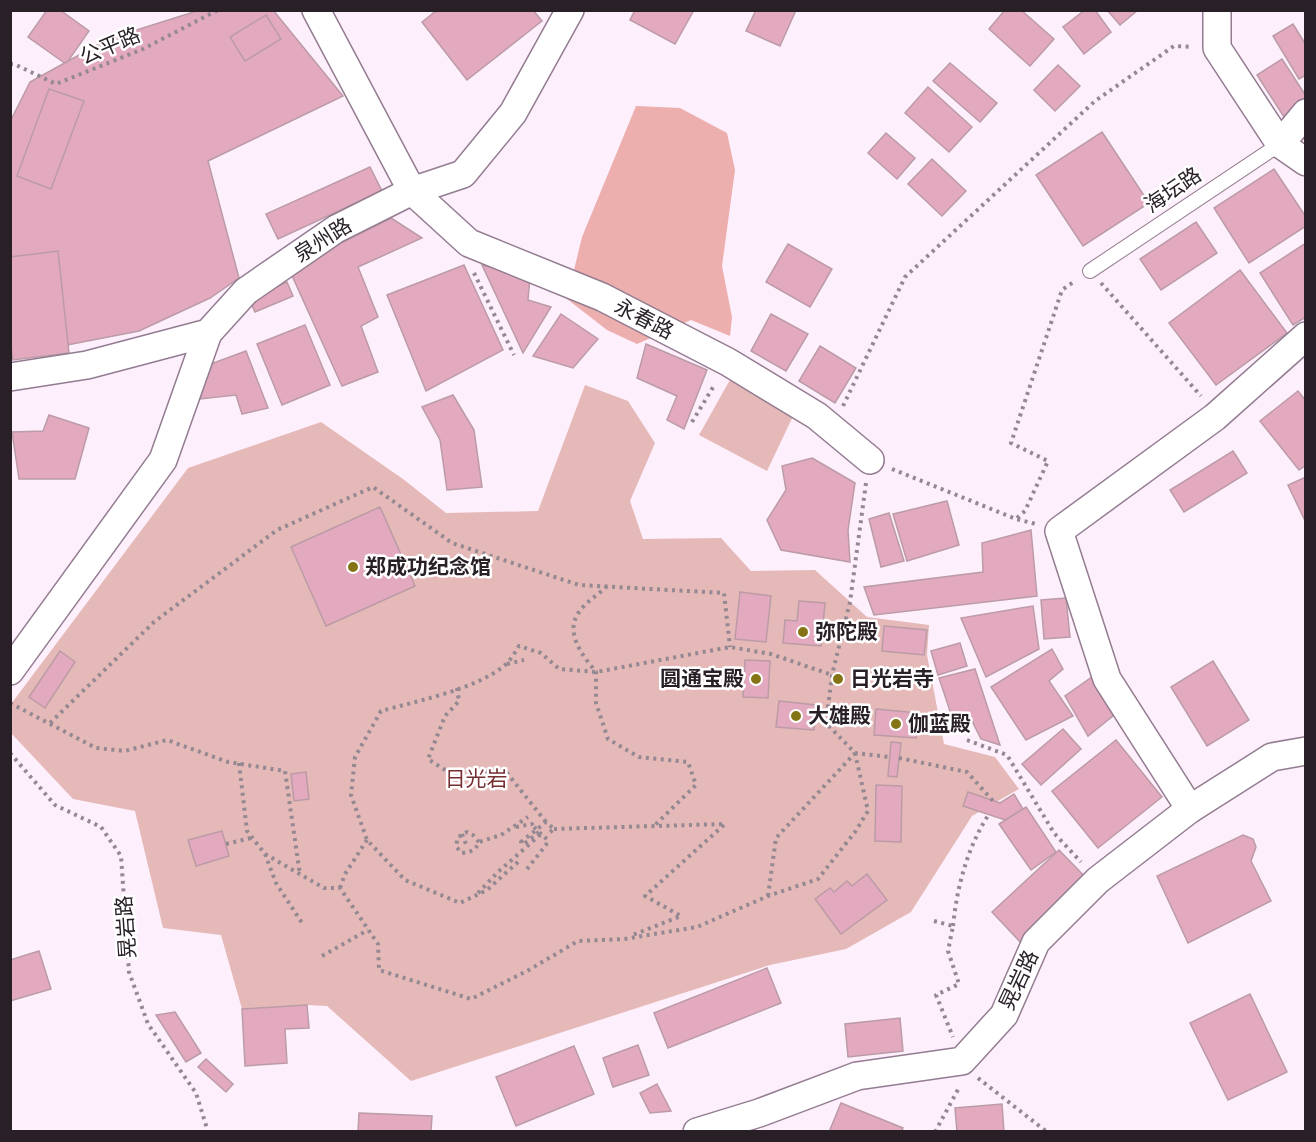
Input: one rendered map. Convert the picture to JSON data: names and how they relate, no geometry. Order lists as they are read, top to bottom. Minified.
{"streets":{"street":["泉州路","永春路","晃岩路"],"lane":["海坛路"],"path":["公平路"]},"crossings":[["泉州路","永春路"]],"parks":["日光岩"],"places":["郑成功纪念馆","弥陀殿","圆通宝殿","日光岩寺","大雄殿","伽蓝殿"]}
